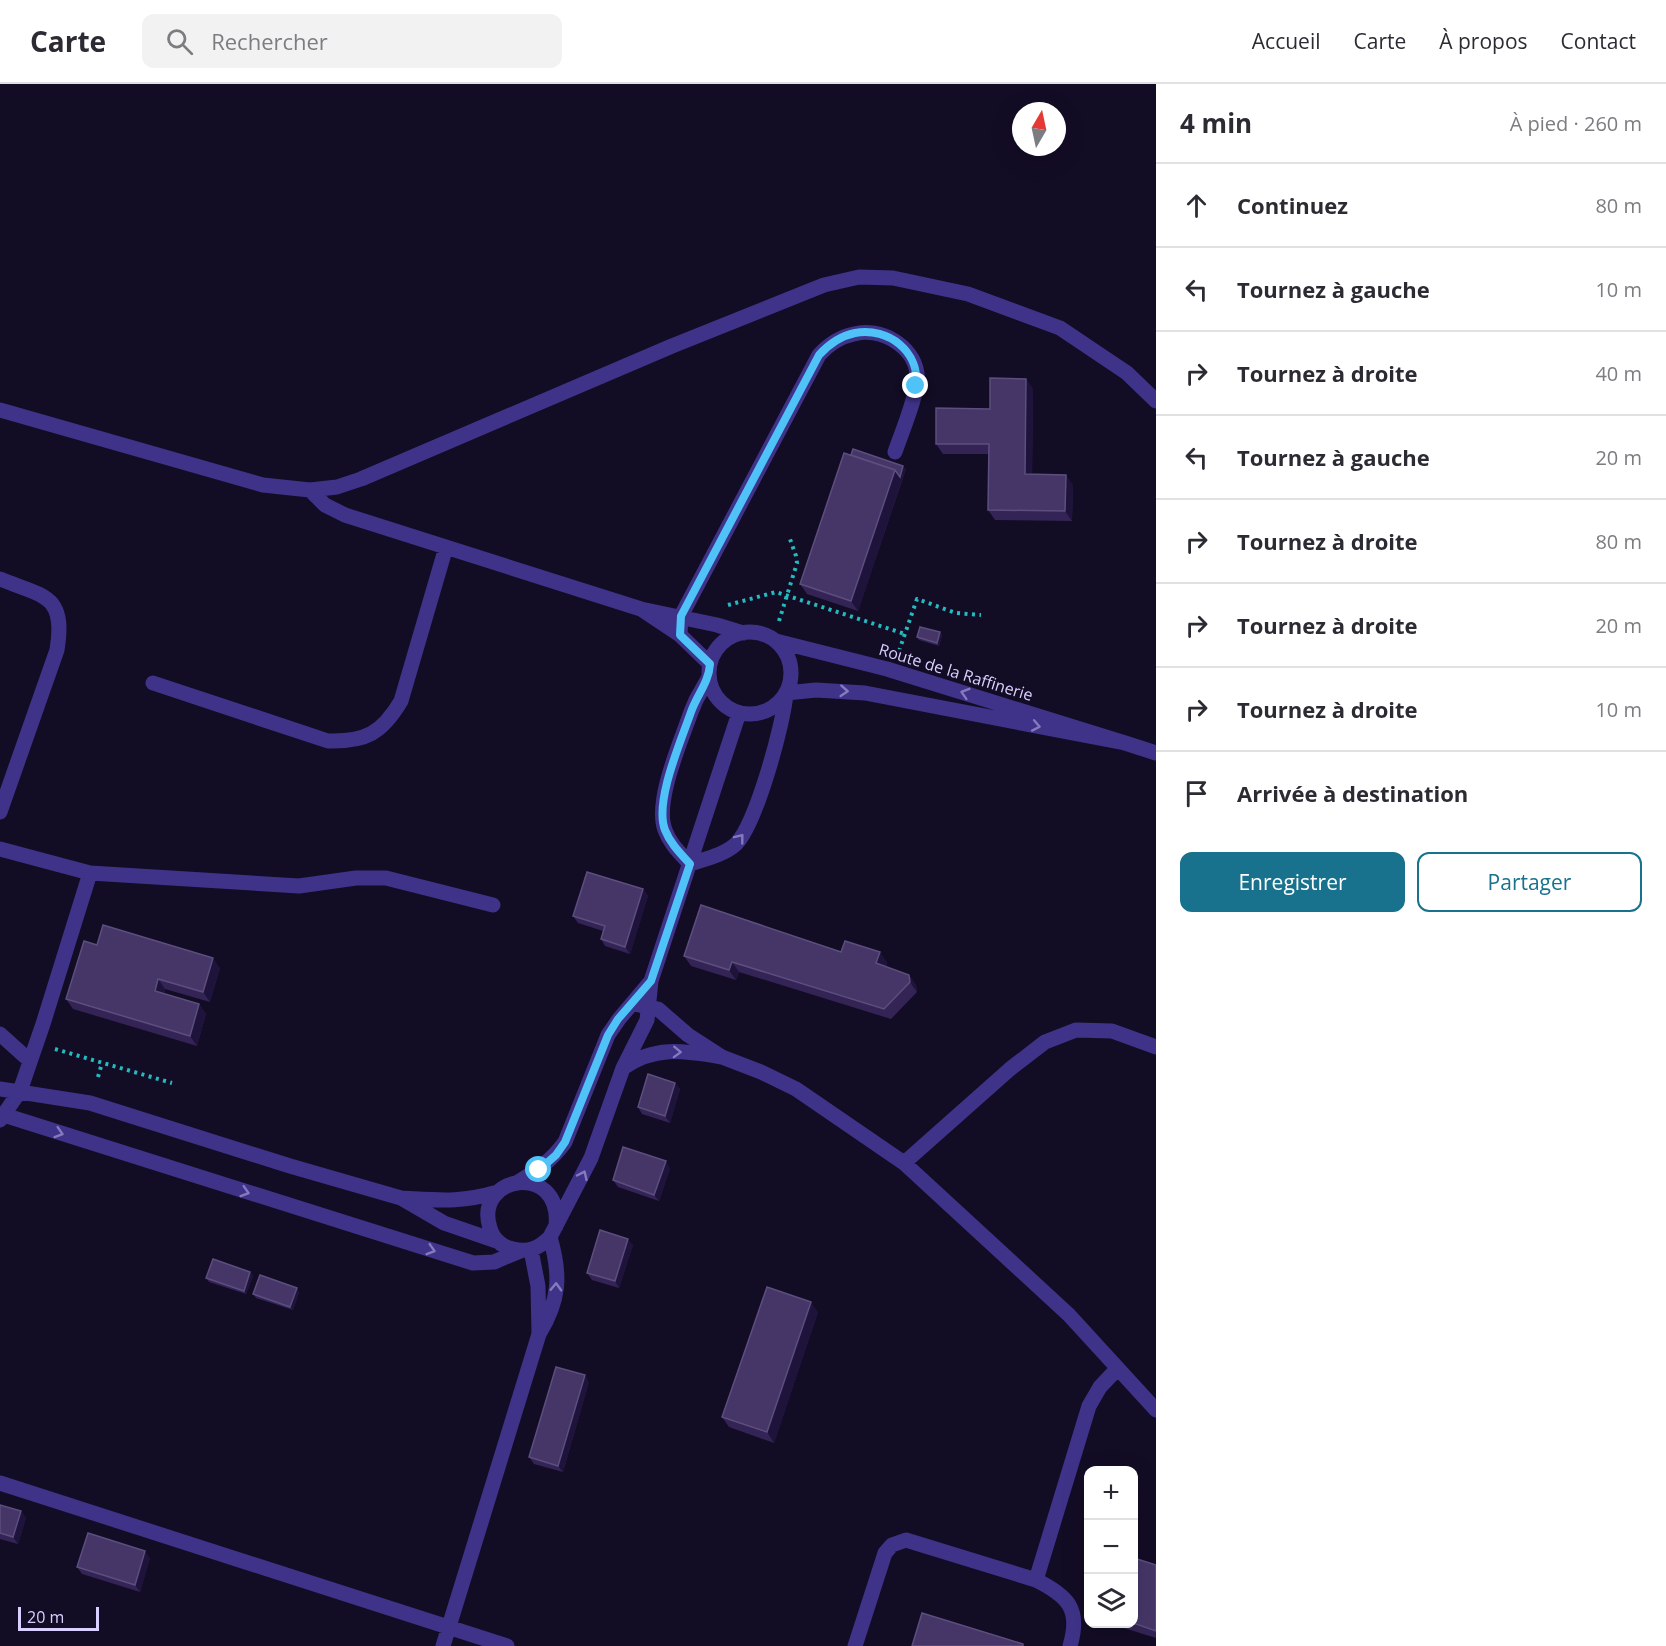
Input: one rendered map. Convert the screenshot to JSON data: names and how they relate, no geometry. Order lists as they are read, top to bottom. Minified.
{"streets":{"street":["Route de la Raffinerie"]},"scale_bar":"20 m","north":"top","page":{"header":"Carte","search":"Rechercher","nav":["Accueil","Carte","À propos","Contact"],"heading":["4 min","À pied · 260 m"],"list":[["Continuez","80 m"],["Tournez à gauche","10 m"],["Tournez à droite","40 m"],["Tournez à gauche","20 m"],["Tournez à droite","80 m"],["Tournez à droite","20 m"],["Tournez à droite","10 m"],"Arrivée à destination"],"buttons":["Enregistrer","Partager"],"map_buttons":["+","−"],"scale":"20 m"}}
